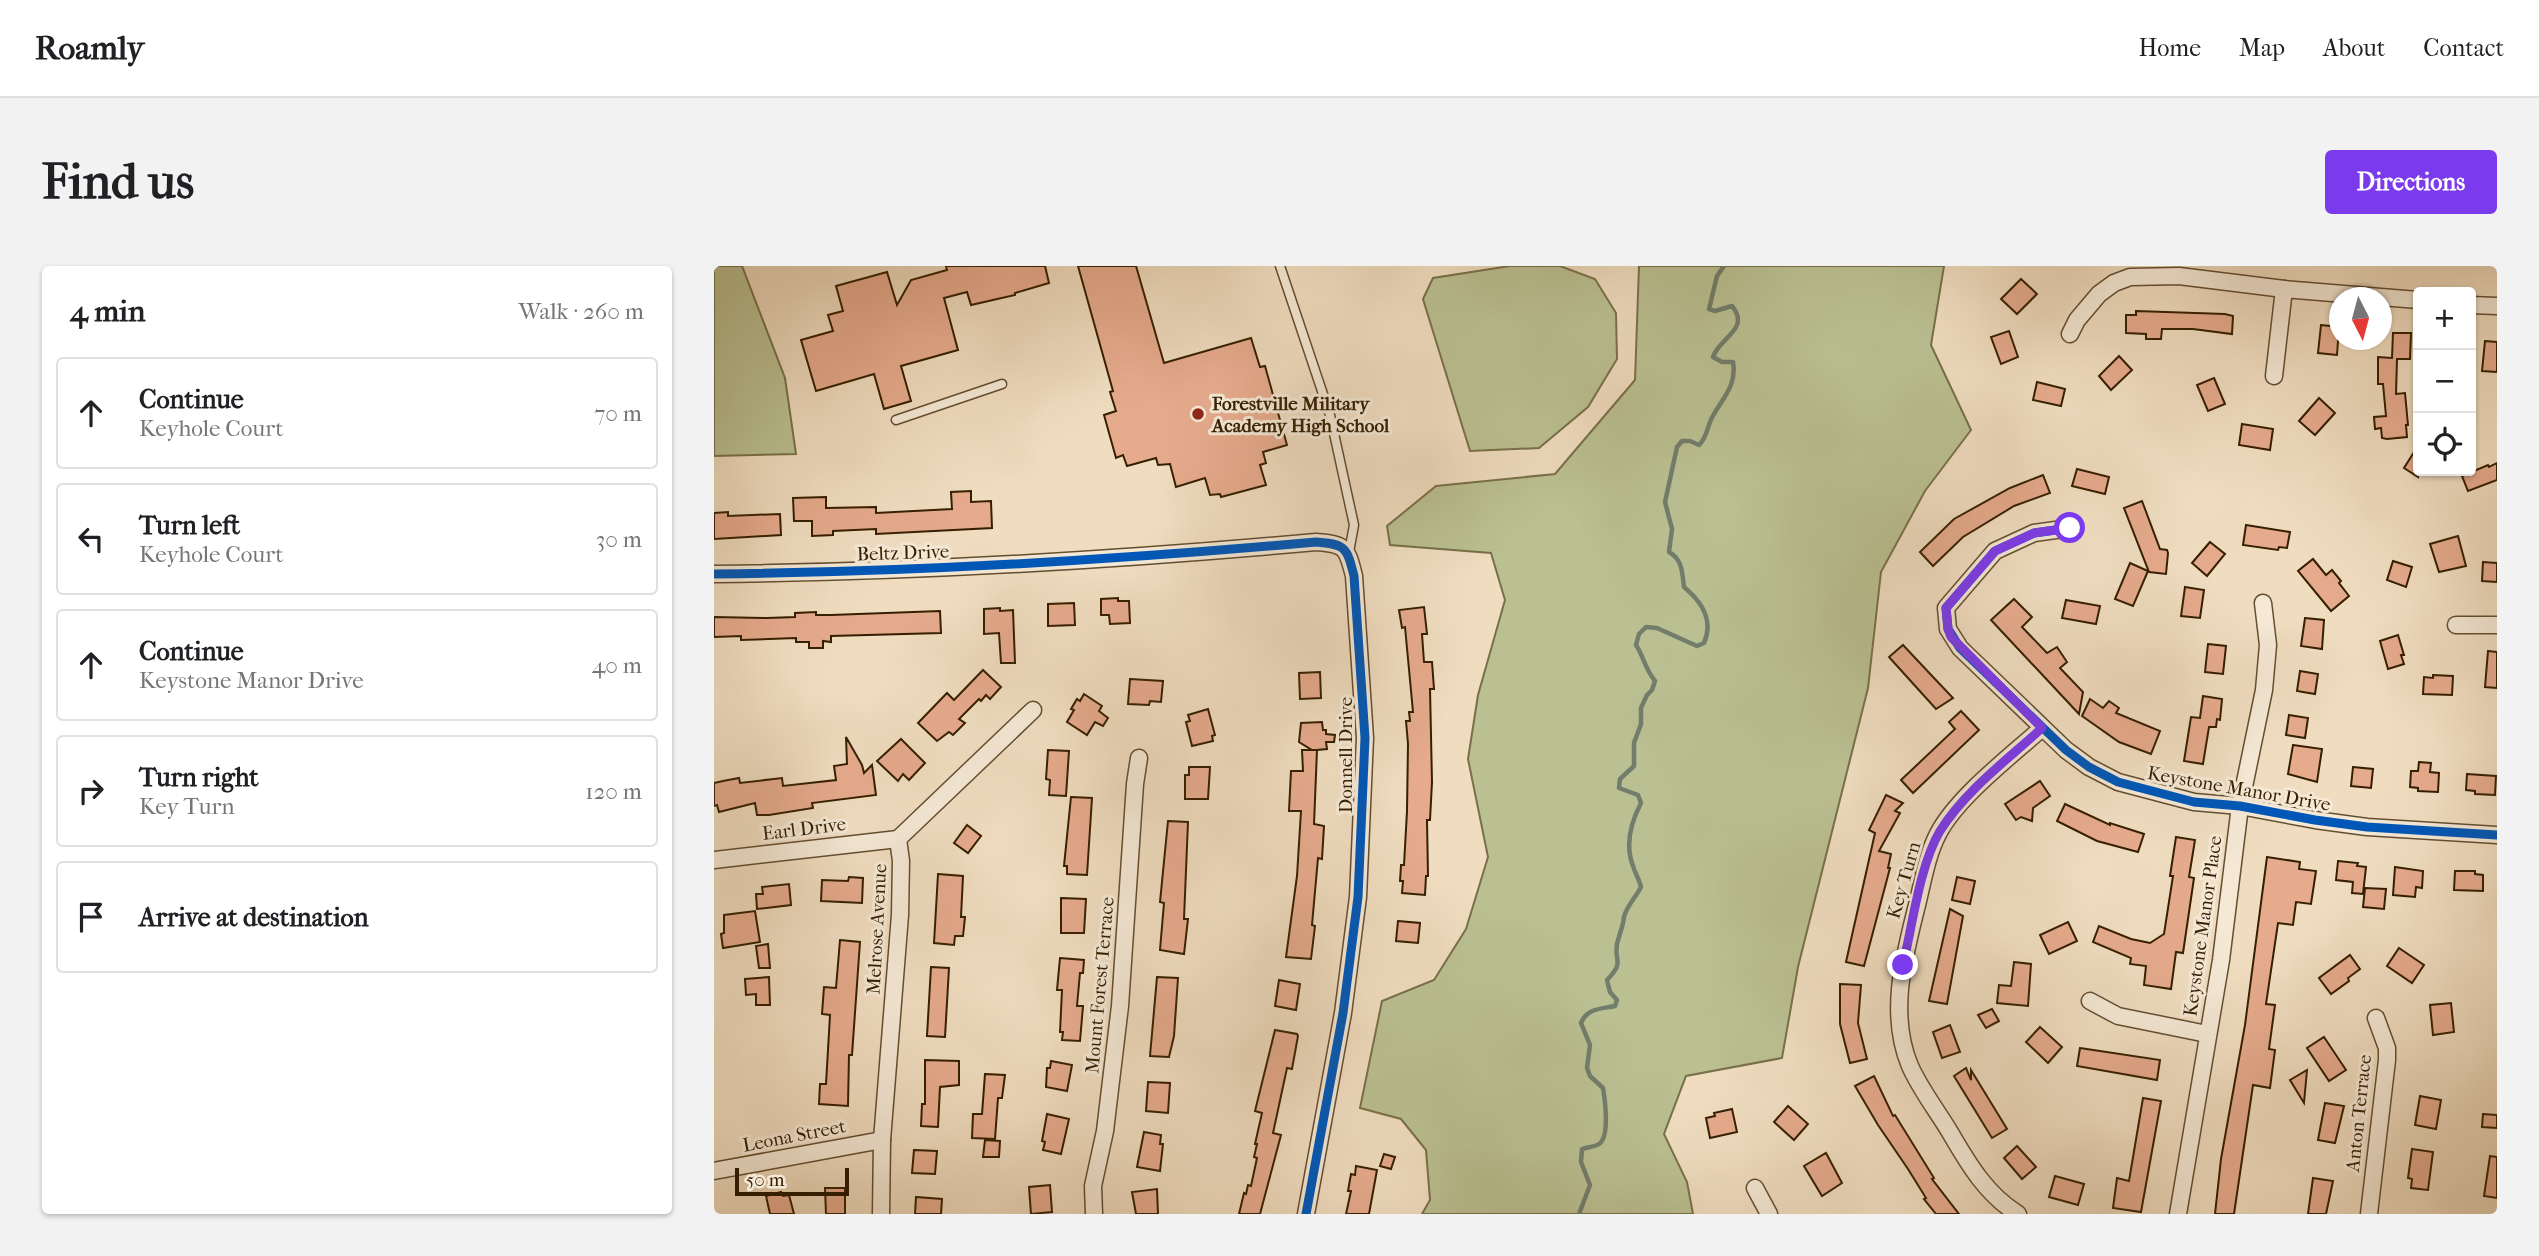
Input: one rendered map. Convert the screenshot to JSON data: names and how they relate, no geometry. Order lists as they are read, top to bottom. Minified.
{"streets":{"street":["Beltz Drive","Donnell Drive","Keystone Manor Drive","Earl Drive","Key Turn","Keystone Manor Place","Melrose Avenue","Mount Forest Terrace","Anton Terrace","Leona Street"]},"crossings":[["Beltz Drive","Donnell Drive"],["Keystone Manor Drive","Key Turn"],["Keystone Manor Drive","Keystone Manor Place"],["Earl Drive","Melrose Avenue"],["Melrose Avenue","Leona Street"]],"places":["Forestville Military Academy High School"],"scale_bar":"50 m","north":"bottom","page":{"header":"Roamly","nav":["Home","Map","About","Contact"],"buttons":"Directions","title":"Find us","heading":["4 min","Walk · 260 m"],"map_buttons":["+","−"],"list":[["Continue","Keyhole Court","70 m"],["Turn left","Keyhole Court","30 m"],["Continue","Keystone Manor Drive","40 m"],["Turn right","Key Turn","120 m"],"Arrive at destination"],"scale":"50 m"}}
